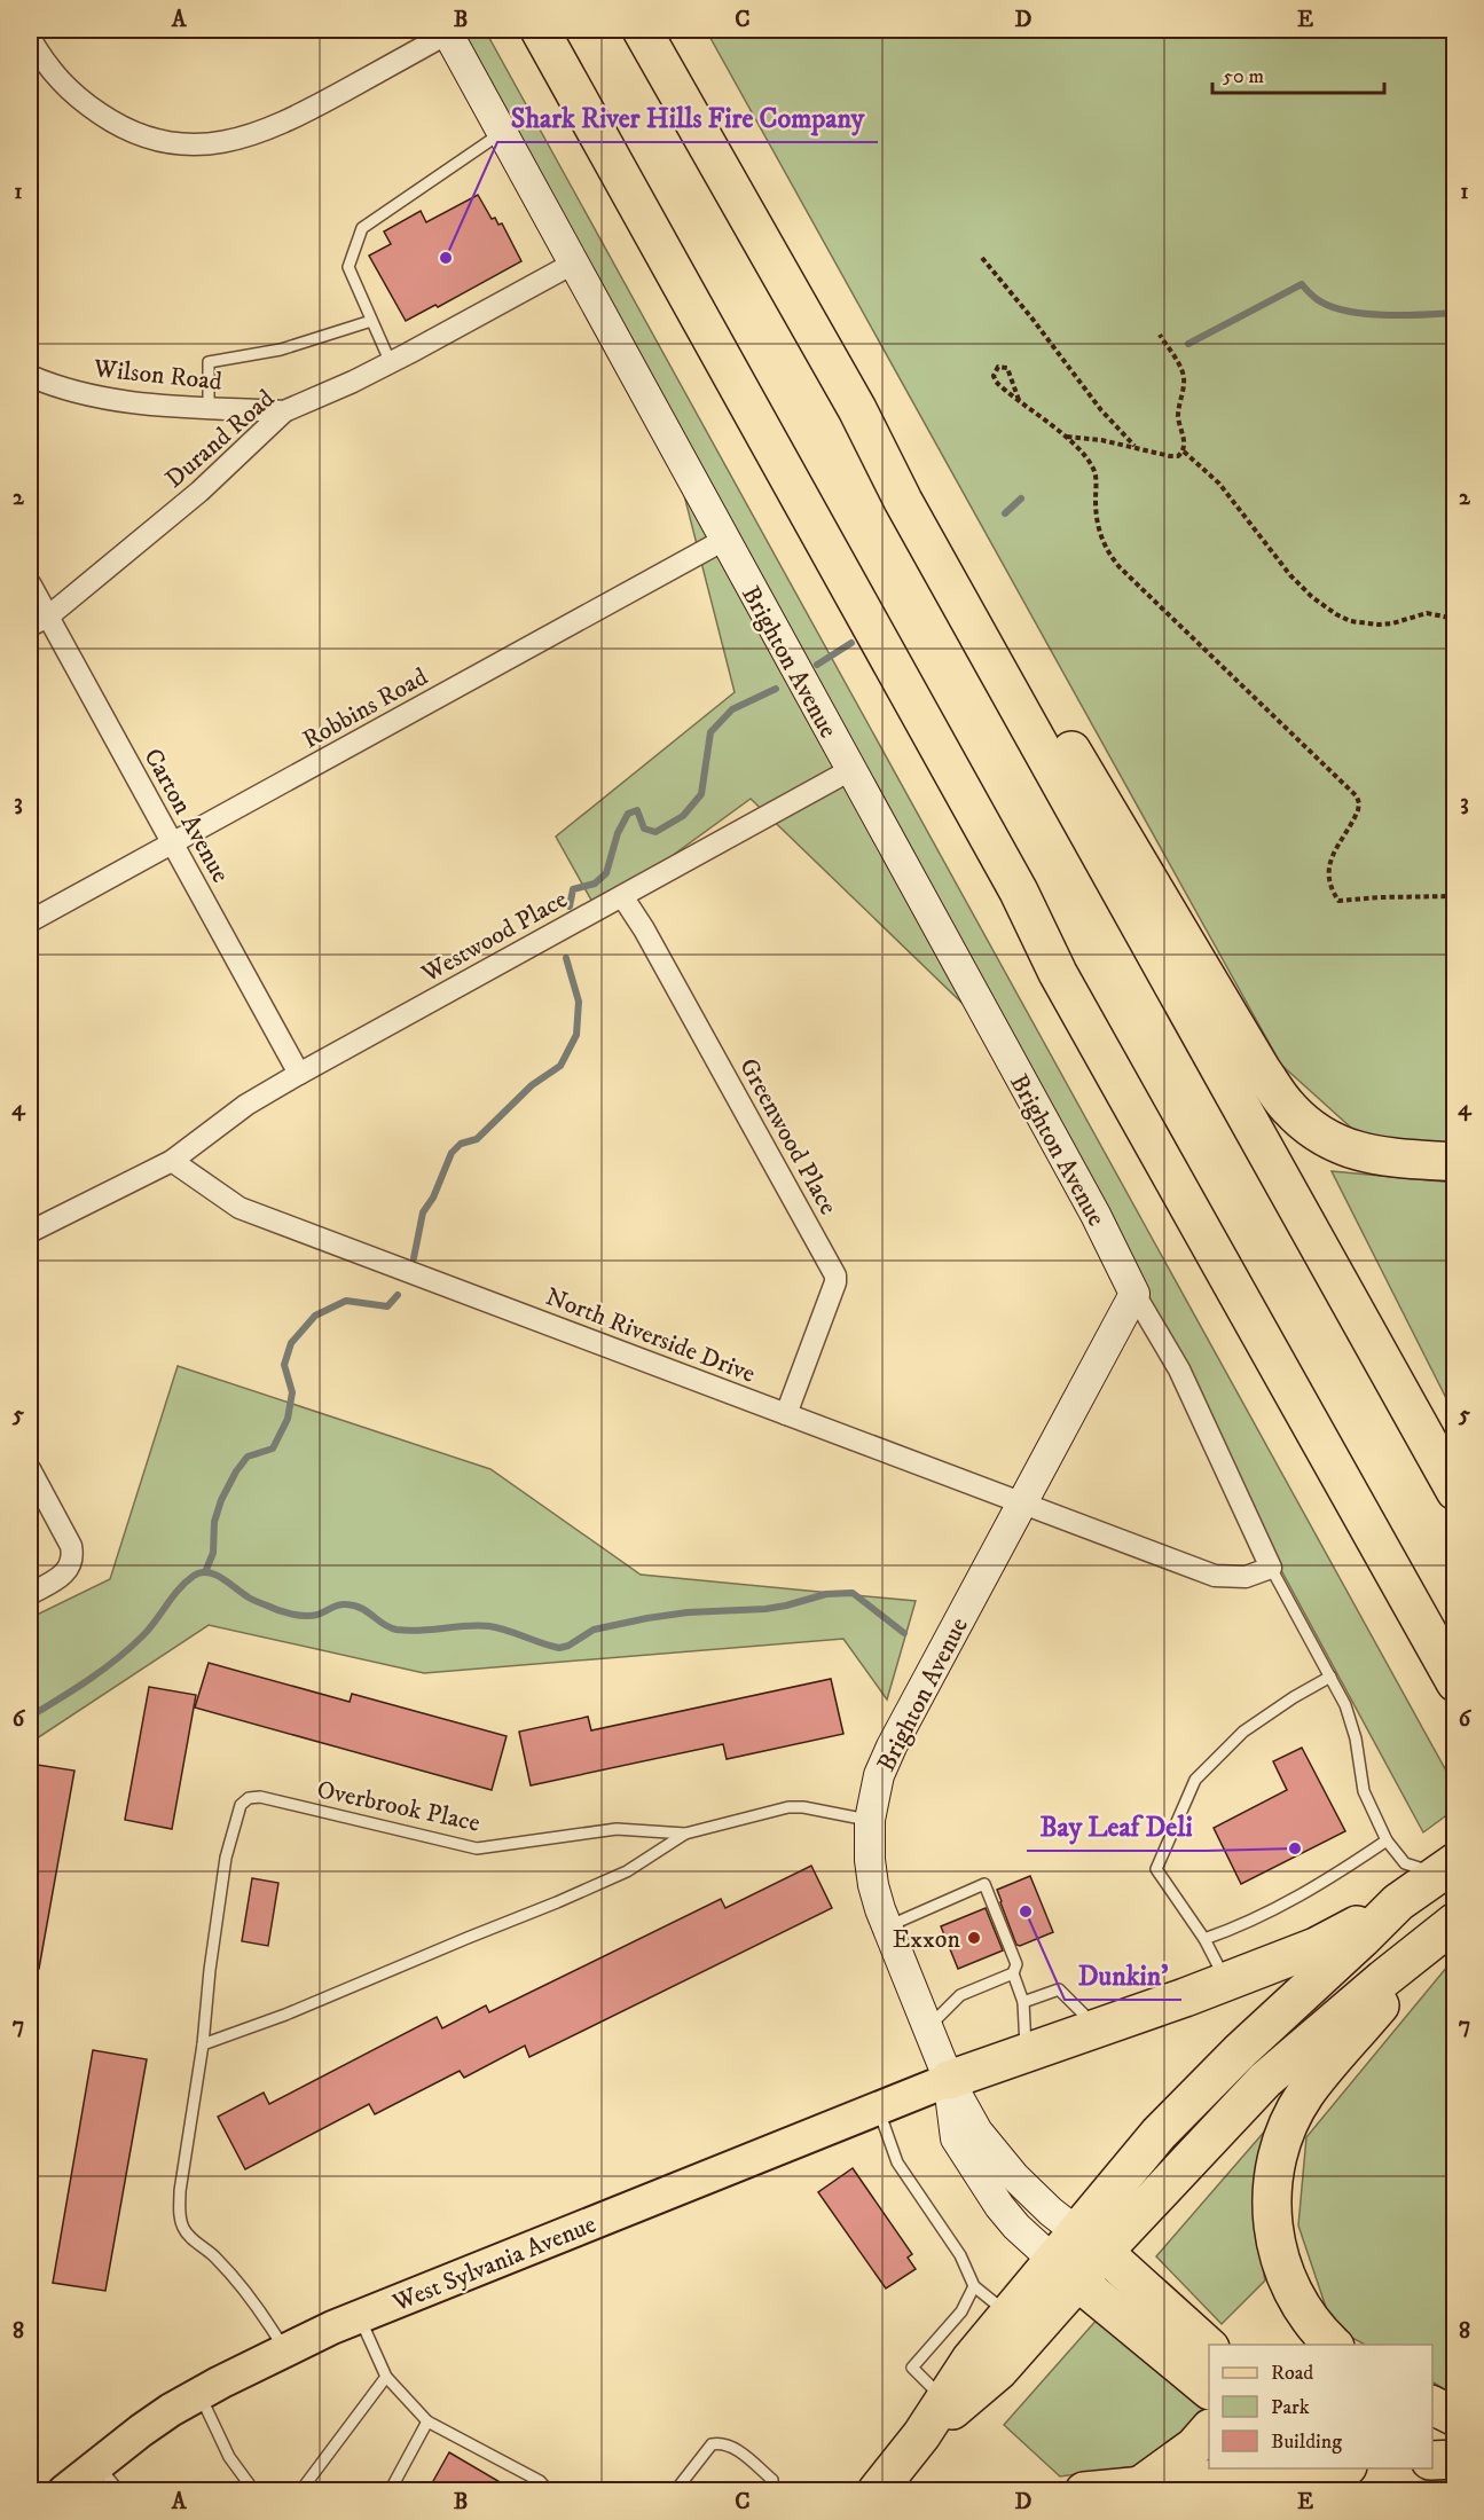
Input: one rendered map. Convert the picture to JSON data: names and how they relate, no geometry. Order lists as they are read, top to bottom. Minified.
{"streets":{"main road":["West Sylvania Avenue"],"street":["Wilson Road","Durand Road","Brighton Avenue","Robbins Road","Carton Avenue","Westwood Place","Greenwood Place","North Riverside Drive"],"lane":["Overbrook Place"]},"crossings":[["Wilson Road","Durand Road"],["Durand Road","Brighton Avenue"],["Durand Road","Carton Avenue"],["Brighton Avenue","Robbins Road"],["Brighton Avenue","Westwood Place"],["Brighton Avenue","North Riverside Drive"],["Brighton Avenue","Overbrook Place"],["Brighton Avenue","West Sylvania Avenue"],["Robbins Road","Carton Avenue"],["Carton Avenue","Westwood Place"],["Westwood Place","Greenwood Place"],["Westwood Place","North Riverside Drive"],["Greenwood Place","North Riverside Drive"]],"places":["Shark River Hills Fire Company","Bay Leaf Deli","Dunkin'","Exxon"],"legend":["Road","Park","Building"],"scale_bar":"50 m","grid":{"columns":["A","B","C","D","E"],"rows":["1","2","3","4","5","6","7","8"]}}
